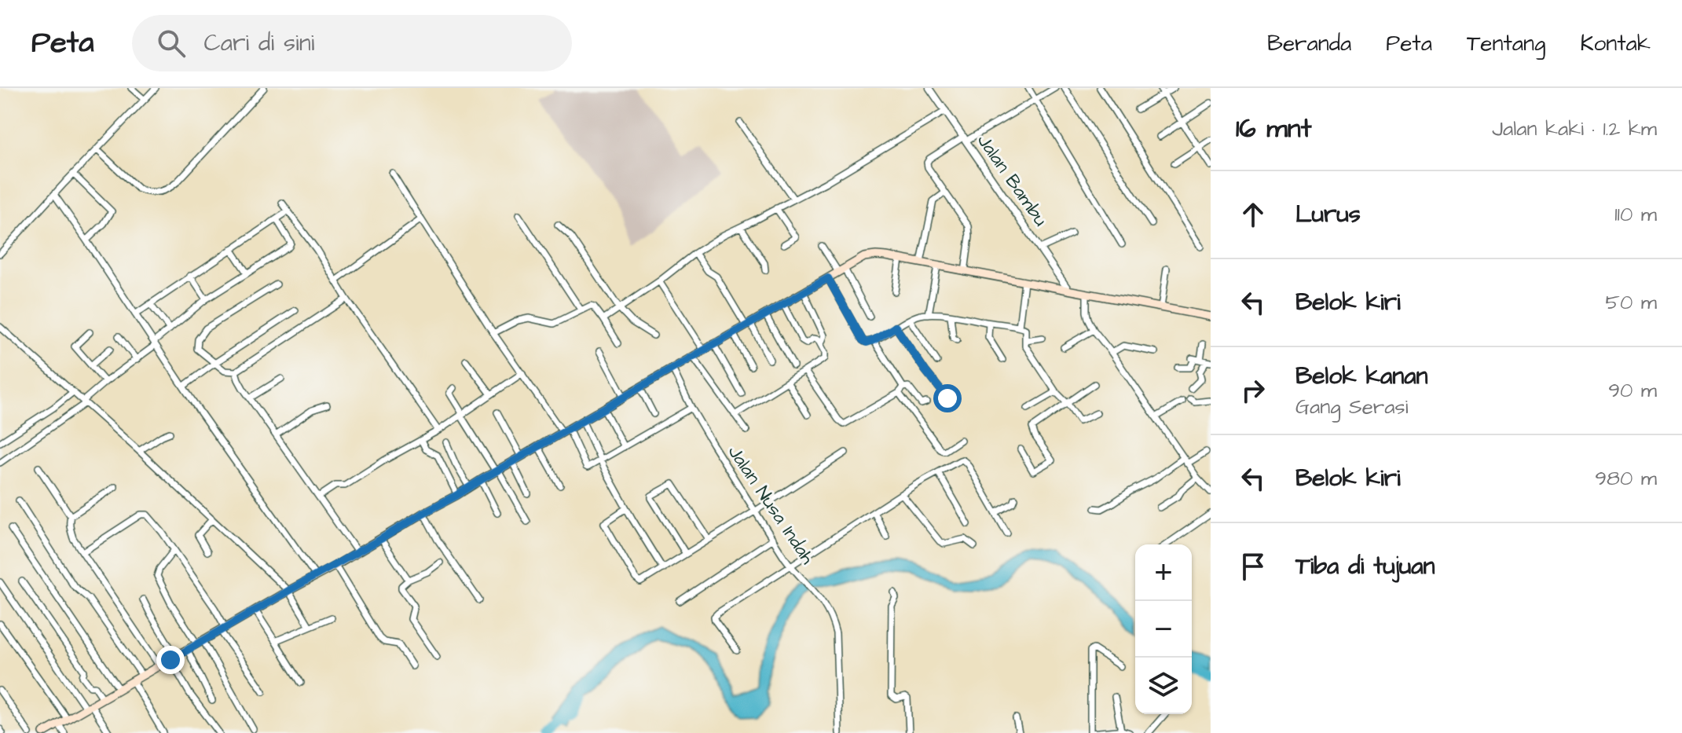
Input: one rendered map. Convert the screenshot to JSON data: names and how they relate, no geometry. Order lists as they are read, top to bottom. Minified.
{"streets":{"street":["Jalan Bambu","Jalan Nusa Indah"]},"page":{"header":"Peta","search":"Cari di sini","nav":["Beranda","Peta","Tentang","Kontak"],"heading":["16 mnt","Jalan kaki · 1.2 km"],"list":[["Lurus","110 m"],["Belok kiri","50 m"],["Belok kanan","Gang Serasi","90 m"],["Belok kiri","980 m"],"Tiba di tujuan"],"map_buttons":["+","−"]}}
